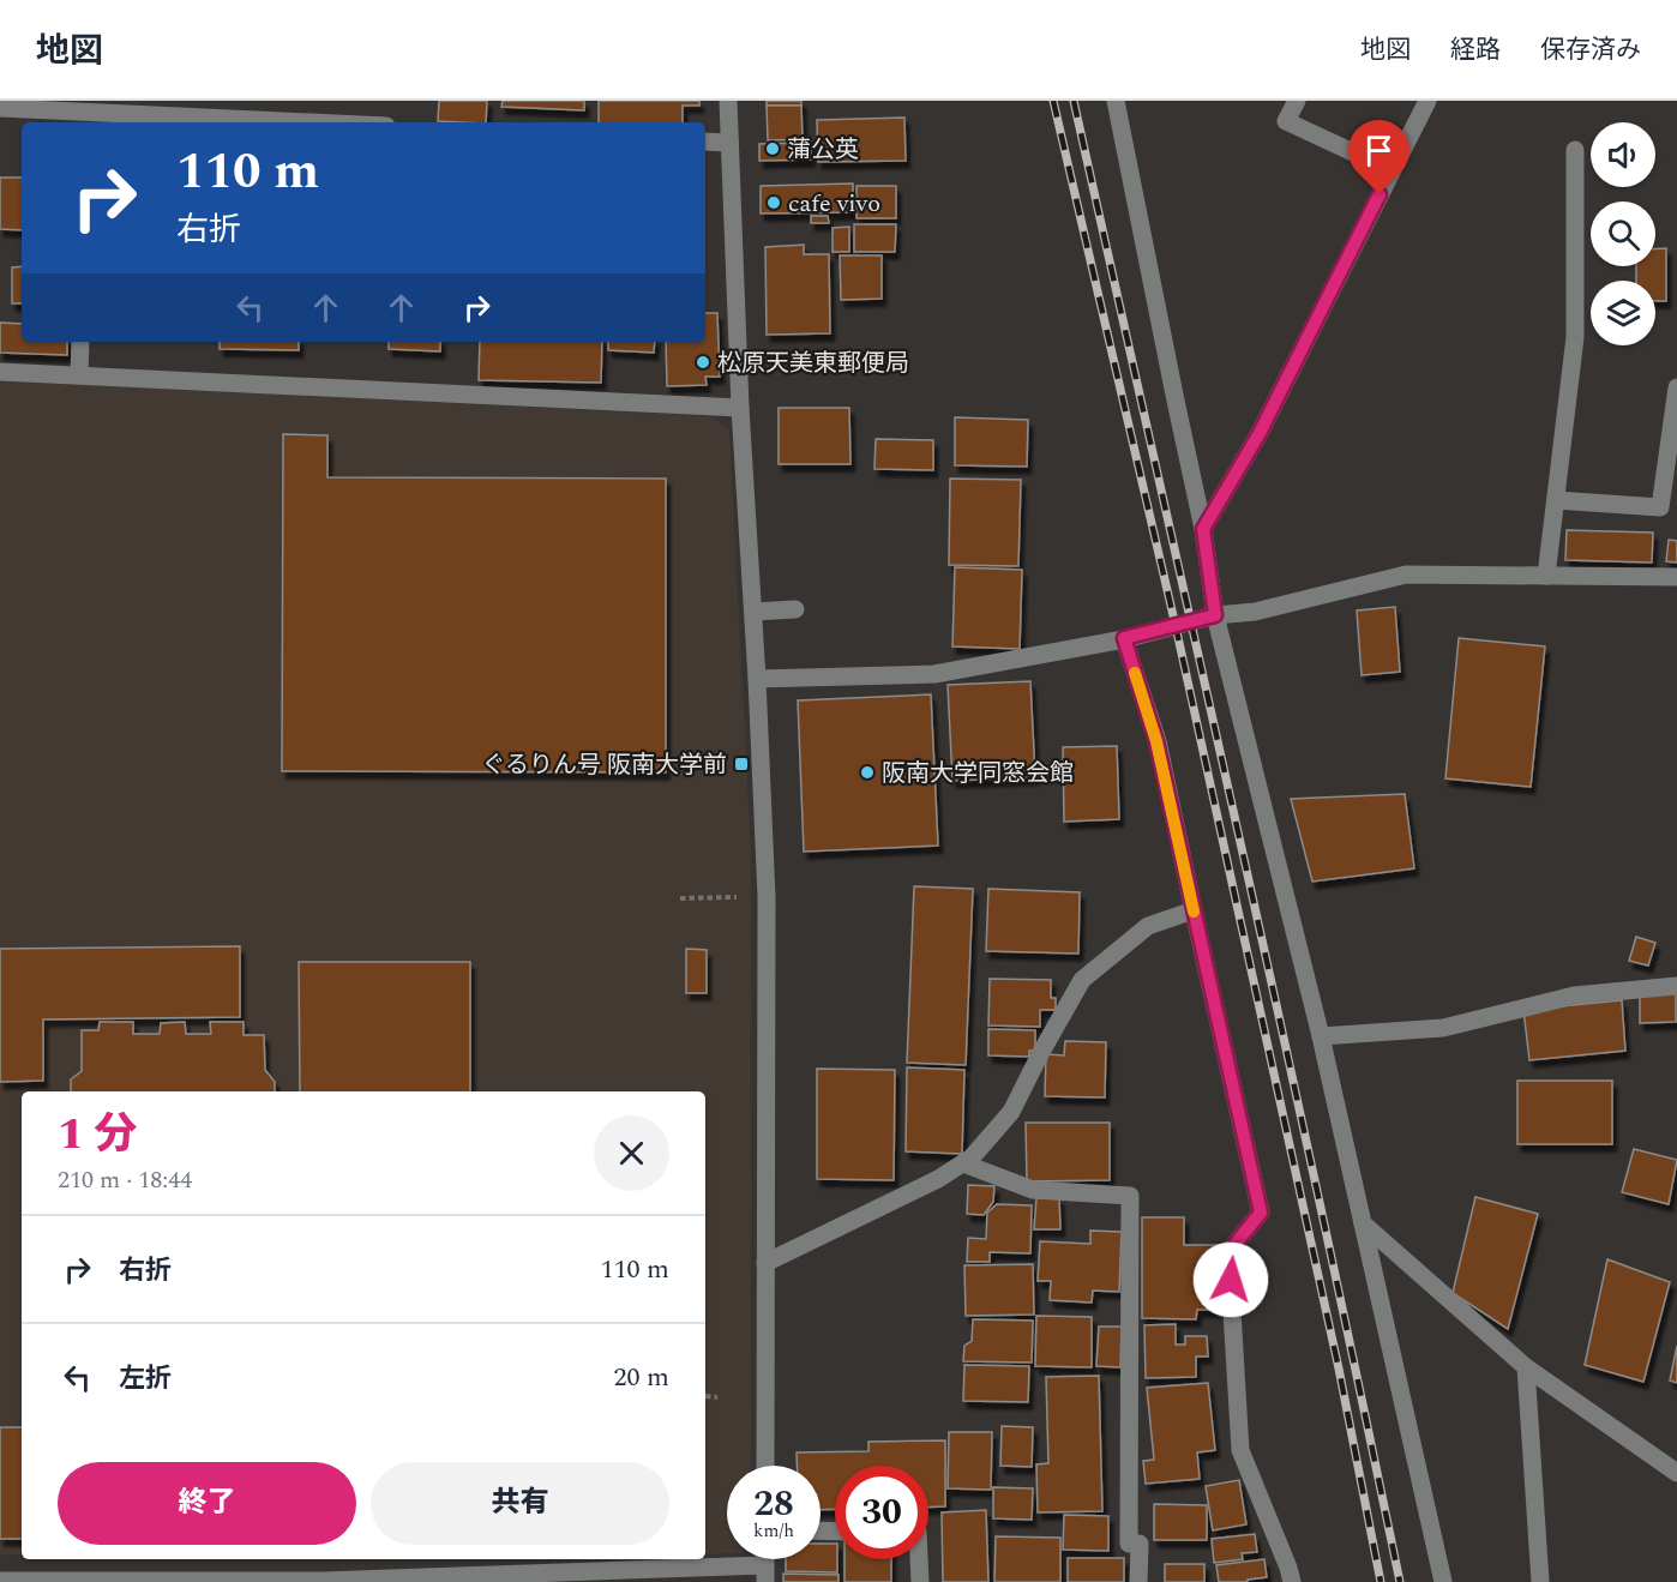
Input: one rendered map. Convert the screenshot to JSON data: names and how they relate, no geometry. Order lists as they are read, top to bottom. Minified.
{"places":{"other":["蒲公英","cafe vivo","松原天美東郵便局","阪南大学同窓会館"],"transit":["ぐるりん号 阪南大学前"]},"page":{"header":"地図","nav":["地図","経路","保存済み"],"turn":["110 m","右折"],"heading":["1 分","210 m · 18:44"],"list":[{"name":"右折","value":"110 m"},{"name":"左折","value":"20 m"}],"buttons":["終了","共有"],"speed":"28 km/h","limit":"30"}}
